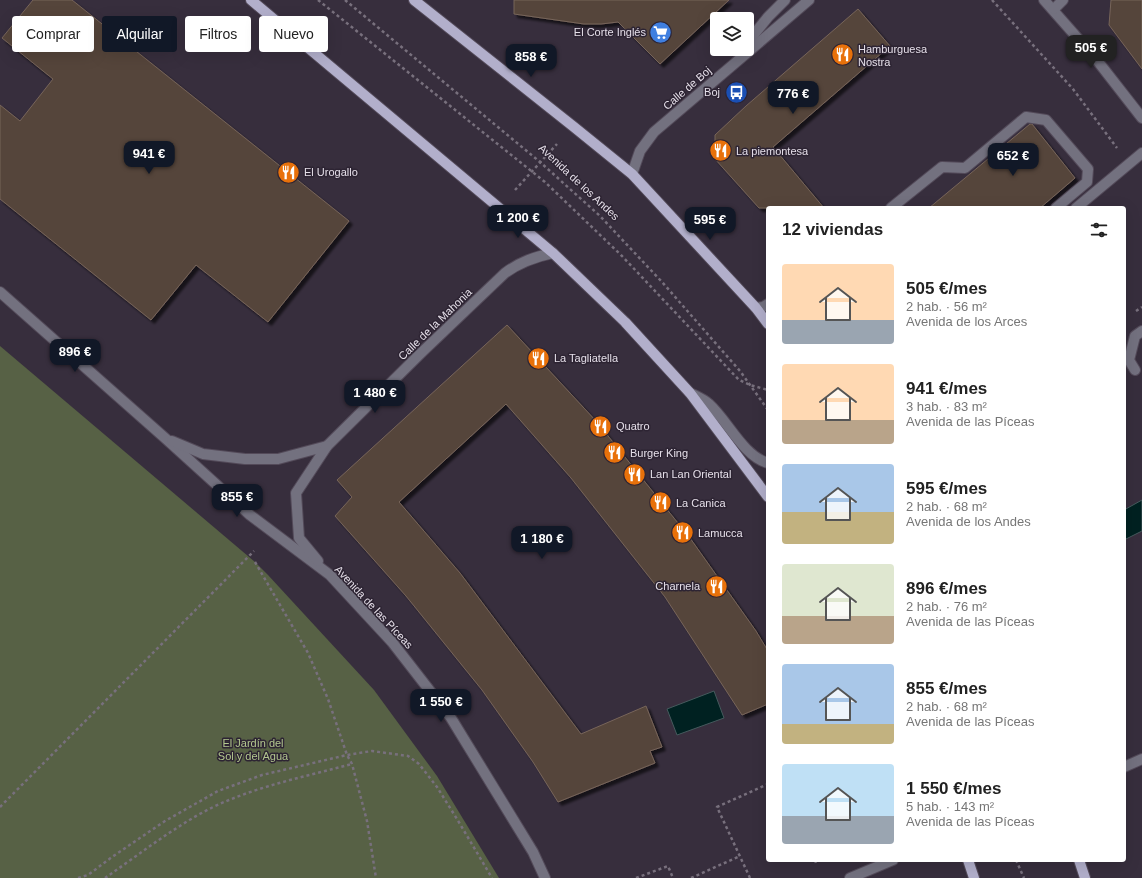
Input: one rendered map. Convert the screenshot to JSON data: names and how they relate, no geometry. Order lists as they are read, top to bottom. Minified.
{"streets":{"street":["Calle de Boj","Calle de la Mahonia","Avenida de las Píceas"],"path":["Avenida de los Andes"]},"crossings":[["Calle de la Mahonia","Avenida de las Píceas"]],"parks":["El Jardín del Sol y del Agua"],"places":{"supermarket":["El Corte Inglés"],"restaurant":["Hamburguesa Nostra","La piemontesa","El Urogallo","La Tagliatella","Quatro","Burger King","Lan Lan Oriental","La Canica","Lamucca","Charnela"],"bus stop":["Boj"]},"page":{"chip":["Comprar","Alquilar","Filtros","Nuevo"],"price":["505 €","858 €","776 €","941 €","652 €","1 200 €","595 €","896 €","1 480 €","855 €","1 180 €","1 550 €"],"heading":"12 viviendas","list":[{"name":"505 €/mes","note":"2 hab. · 56 m² · Avenida de los Arces"},{"name":"941 €/mes","note":"3 hab. · 83 m² · Avenida de las Píceas"},{"name":"595 €/mes","note":"2 hab. · 68 m² · Avenida de los Andes"},{"name":"896 €/mes","note":"2 hab. · 76 m² · Avenida de las Píceas"},{"name":"855 €/mes","note":"2 hab. · 68 m² · Avenida de las Píceas"},{"name":"1 550 €/mes","note":"5 hab. · 143 m² · Avenida de las Píceas"}]}}
